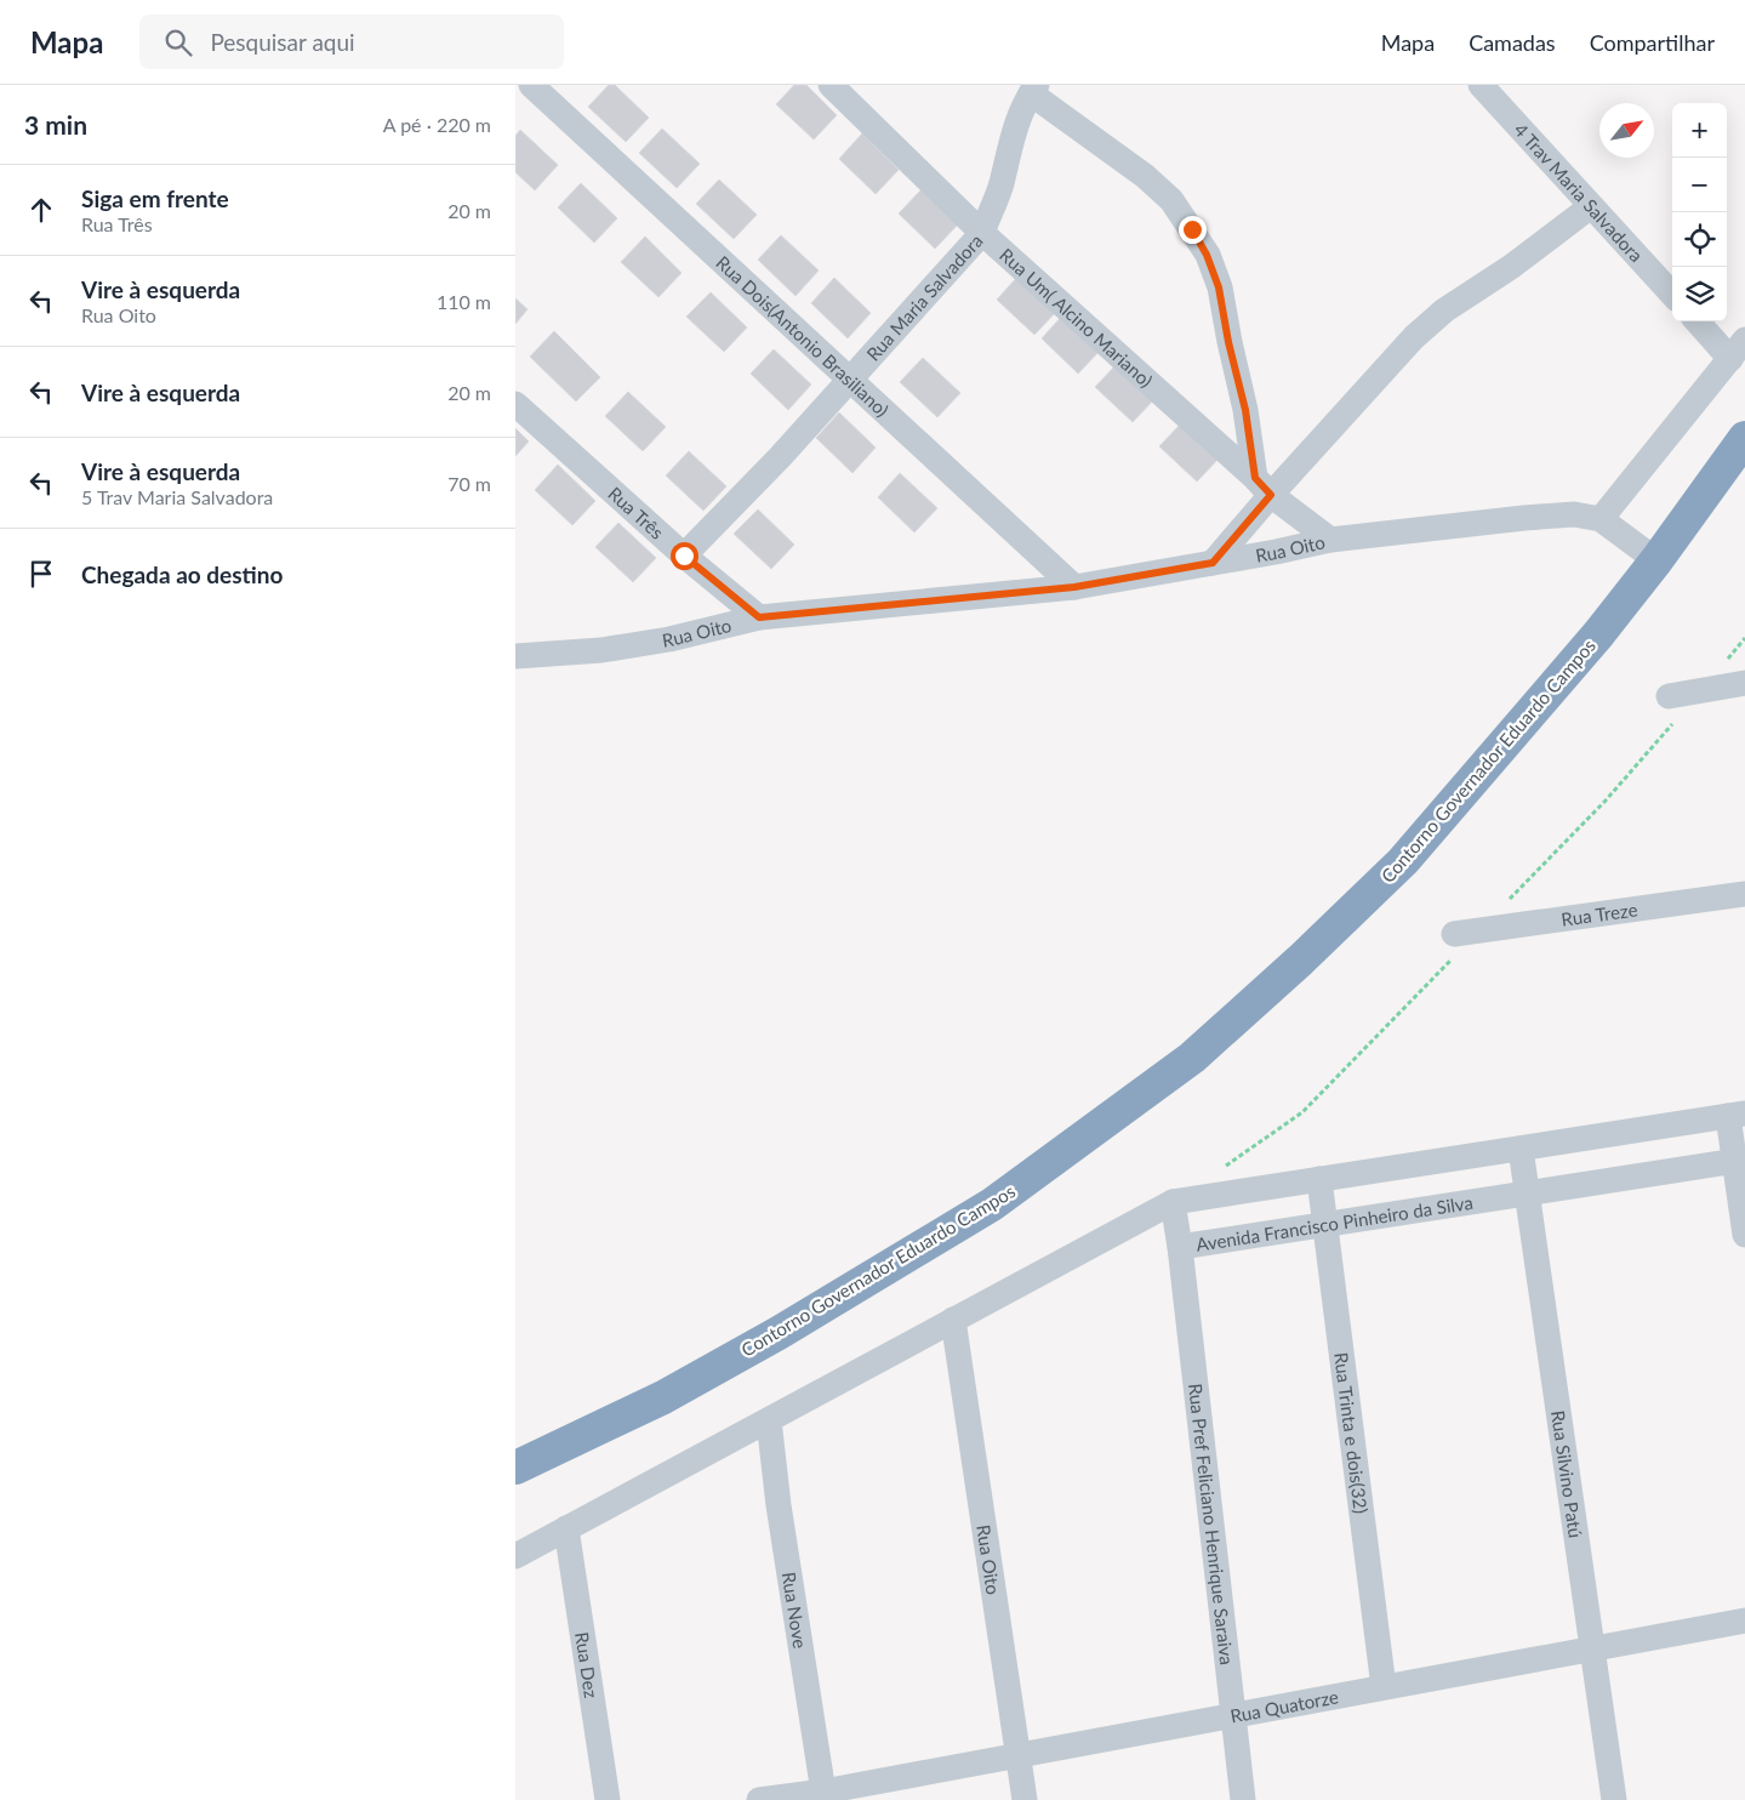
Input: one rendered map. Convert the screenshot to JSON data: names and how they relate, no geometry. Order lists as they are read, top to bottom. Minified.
{"streets":{"highway":["Contorno Governador Eduardo Campos"],"street":["4 Trav Maria Salvadora","Rua Maria Salvadora","Rua Um( Alcino Mariano)","Rua Dois(Antonio Brasiliano)","Rua Três","Rua Oito","Rua Treze","Avenida Francisco Pinheiro da Silva","Rua Trinta e dois(32)","Rua Silvino Patú","Rua Pref Feliciano Henrique Saraiva","Rua Nove","Rua Dez","Rua Quatorze"]},"crossings":[["Rua Maria Salvadora","Rua Um( Alcino Mariano)"],["Rua Maria Salvadora","Rua Dois(Antonio Brasiliano)"],["Rua Maria Salvadora","Rua Três"],["Rua Um( Alcino Mariano)","Rua Oito"],["Rua Dois(Antonio Brasiliano)","Rua Oito"],["Rua Três","Rua Oito"],["Rua Oito","Contorno Governador Eduardo Campos"],["Rua Oito","Rua Quatorze"],["Avenida Francisco Pinheiro da Silva","Rua Trinta e dois(32)"],["Avenida Francisco Pinheiro da Silva","Rua Silvino Patú"],["Avenida Francisco Pinheiro da Silva","Rua Pref Feliciano Henrique Saraiva"],["Rua Trinta e dois(32)","Rua Quatorze"],["Rua Silvino Patú","Rua Quatorze"],["Rua Pref Feliciano Henrique Saraiva","Rua Quatorze"],["Rua Nove","Rua Quatorze"]],"north":"top right","page":{"header":"Mapa","search":"Pesquisar aqui","nav":["Mapa","Camadas","Compartilhar"],"heading":["3 min","A pé · 220 m"],"map_buttons":["+","−"],"list":[["Siga em frente","Rua Três","20 m"],["Vire à esquerda","Rua Oito","110 m"],["Vire à esquerda","20 m"],["Vire à esquerda","5 Trav Maria Salvadora","70 m"],"Chegada ao destino"]}}
